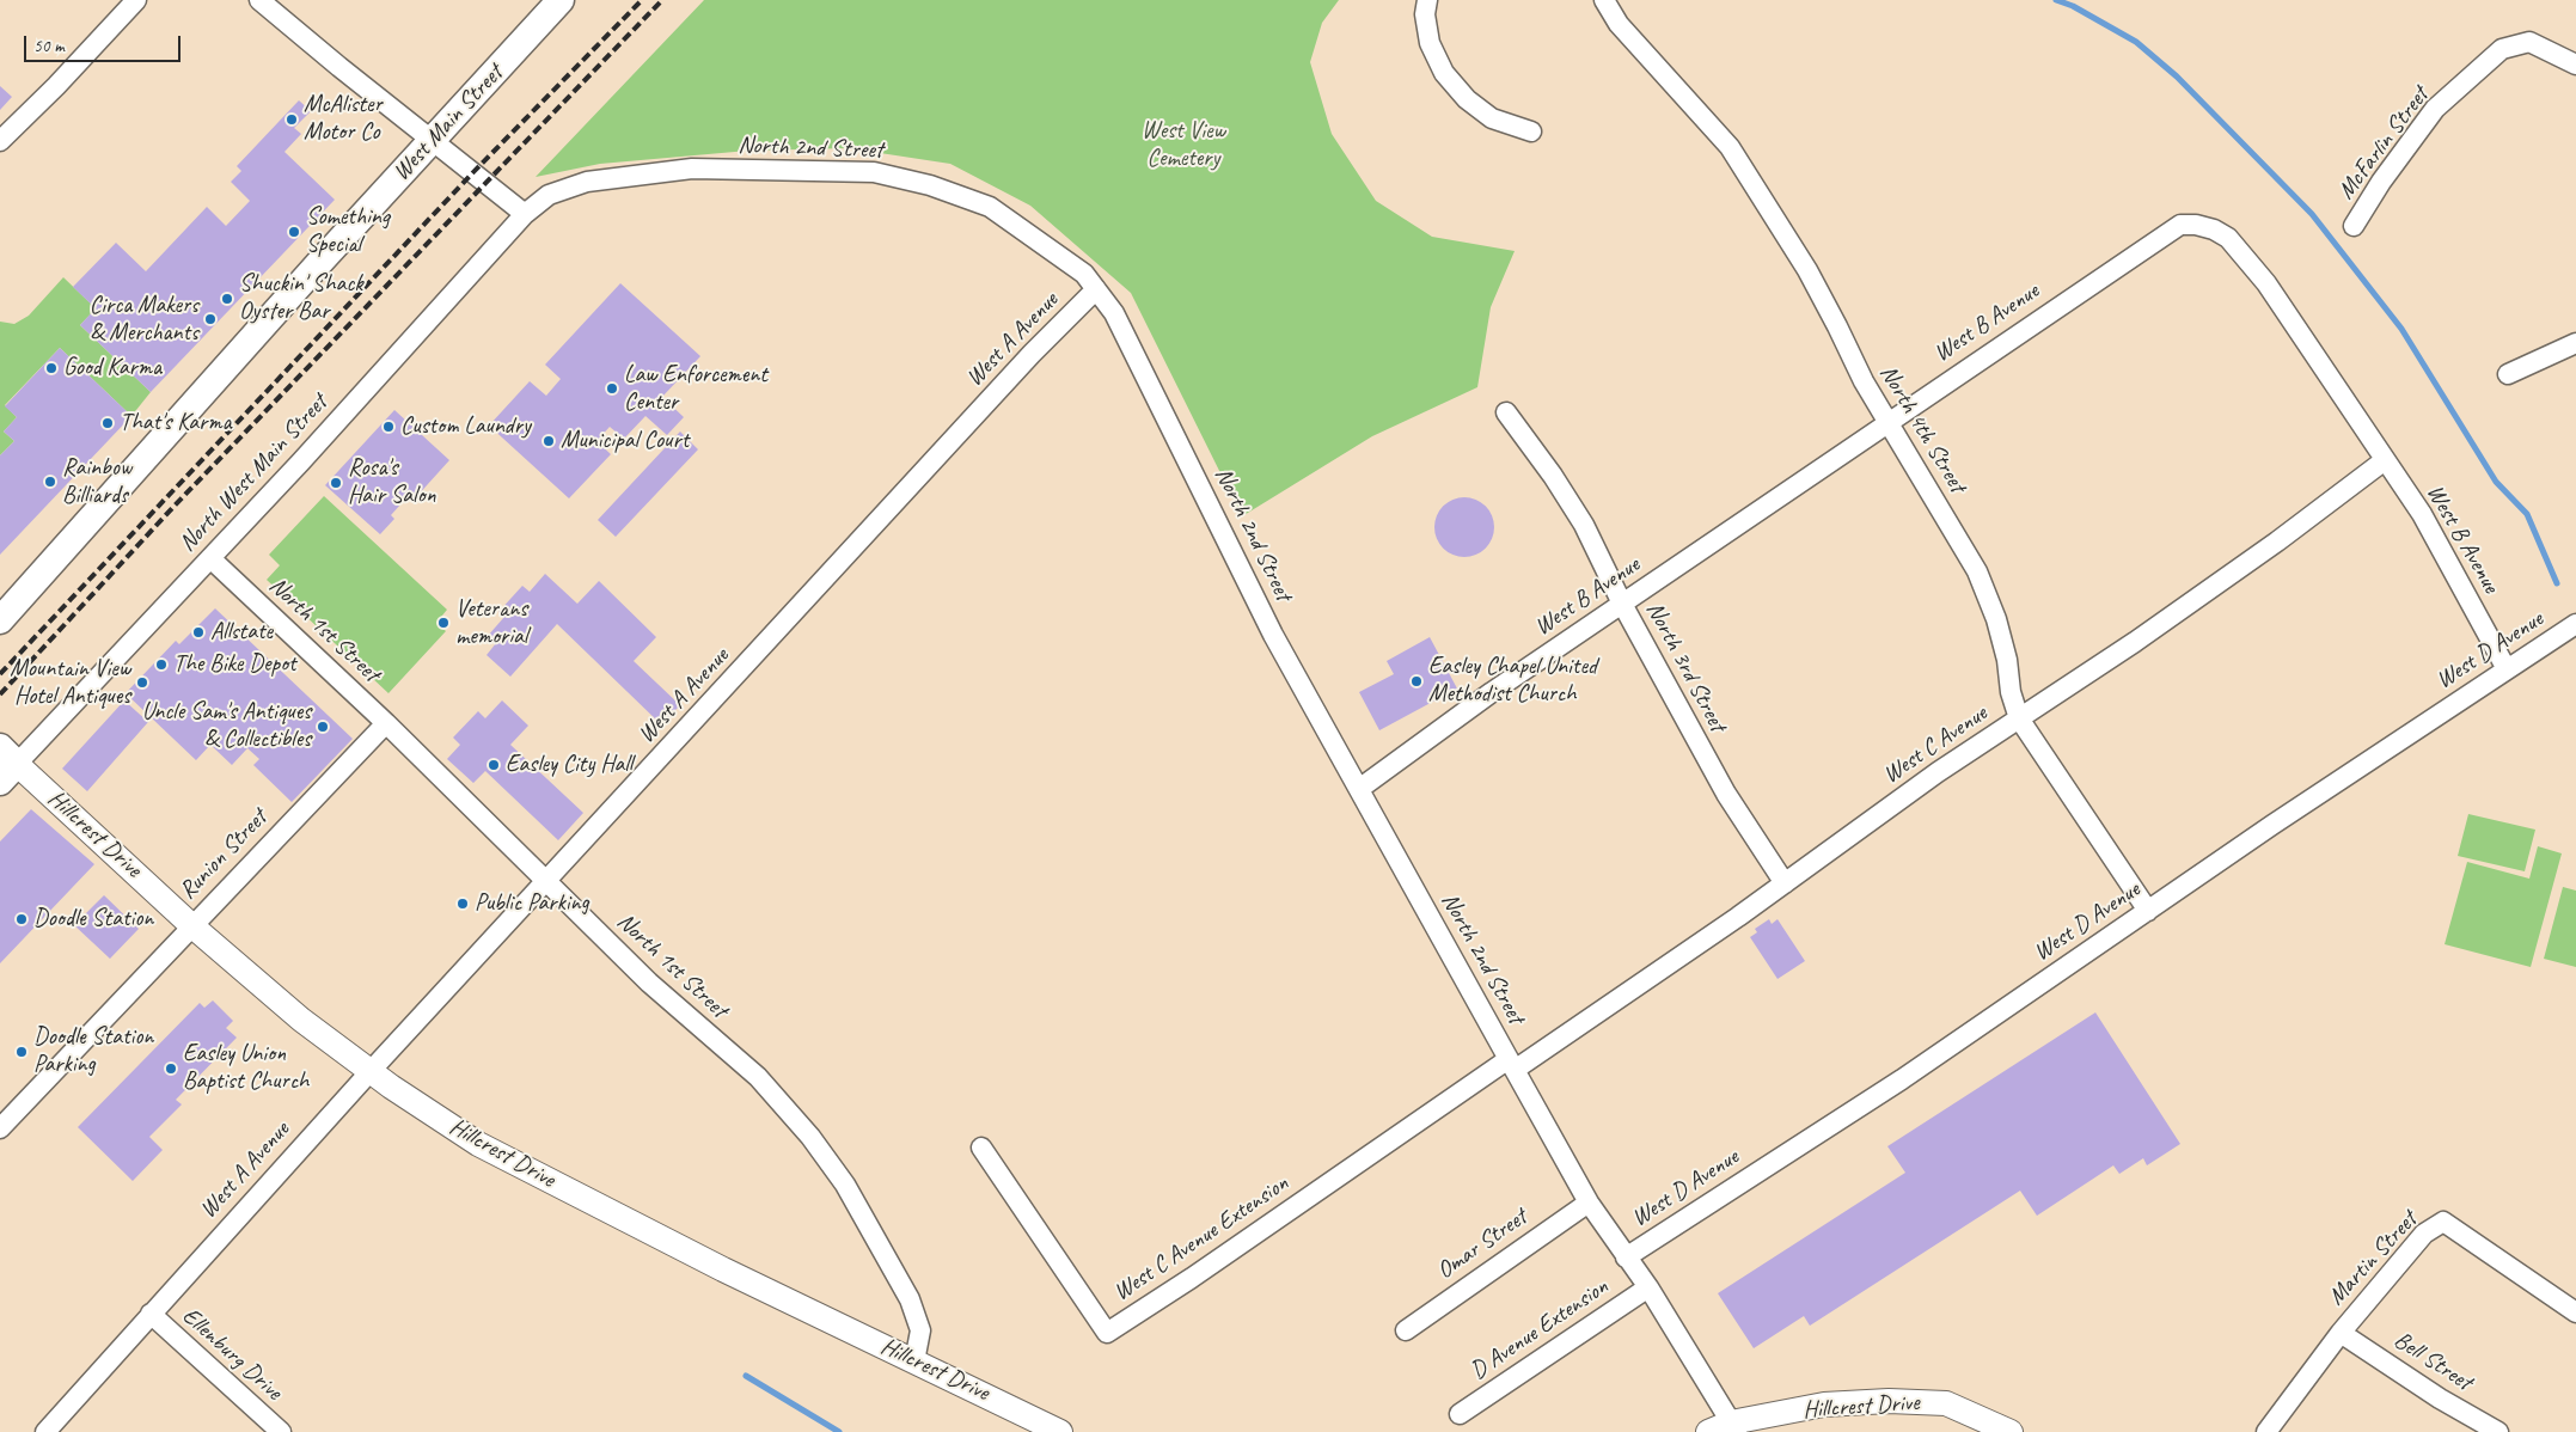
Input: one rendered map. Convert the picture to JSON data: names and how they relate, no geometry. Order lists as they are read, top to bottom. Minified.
{"streets":{"main road":["West Main Street"],"street":["McFarlin Street","North 2nd Street","West B Avenue","West A Avenue","North 4th Street","North West Main Street","North 1st Street","West D Avenue","North 3rd Street","West C Avenue","Hillcrest Drive","Runion Street","West C Avenue Extension","Omar Street","Martin Street","D Avenue Extension","Ellenburg Drive","Bell Street"]},"crossings":[["North 2nd Street","West B Avenue"],["North 2nd Street","West A Avenue"],["North 2nd Street","North West Main Street"],["North 2nd Street","West D Avenue"],["North 2nd Street","West C Avenue"],["North 2nd Street","Hillcrest Drive"],["North 2nd Street","West C Avenue Extension"],["North 2nd Street","Omar Street"],["North 2nd Street","D Avenue Extension"],["West B Avenue","North 4th Street"],["West B Avenue","West D Avenue"],["West B Avenue","North 3rd Street"],["West B Avenue","West C Avenue"],["West A Avenue","North 1st Street"],["West A Avenue","Hillcrest Drive"],["West A Avenue","Ellenburg Drive"],["North 4th Street","West D Avenue"],["North 4th Street","West C Avenue"],["North West Main Street","North 1st Street"],["North West Main Street","Hillcrest Drive"],["North 1st Street","Hillcrest Drive"],["North 1st Street","Runion Street"],["North 3rd Street","West C Avenue"],["West C Avenue","West C Avenue Extension"],["Hillcrest Drive","Runion Street"],["Martin Street","Bell Street"]],"parks":["West View Cemetery"],"places":["McAlister Motor Co","Something Special","Shuckin' Shack Oyster Bar","Circa Makers & Merchants","Good Karma","Law Enforcement Center","That's Karma","Custom Laundry","Municipal Court","Rainbow Billiards","Rosa's Hair Salon","Veterans memorial","Allstate","The Bike Depot","Easley Chapel United Methodist Church","Mountain View Hotel Antiques","Uncle Sam's Antiques & Collectibles","Easley City Hall","Public Parking","Doodle Station","Doodle Station Parking","Easley Union Baptist Church"],"scale_bar":"50 m"}
